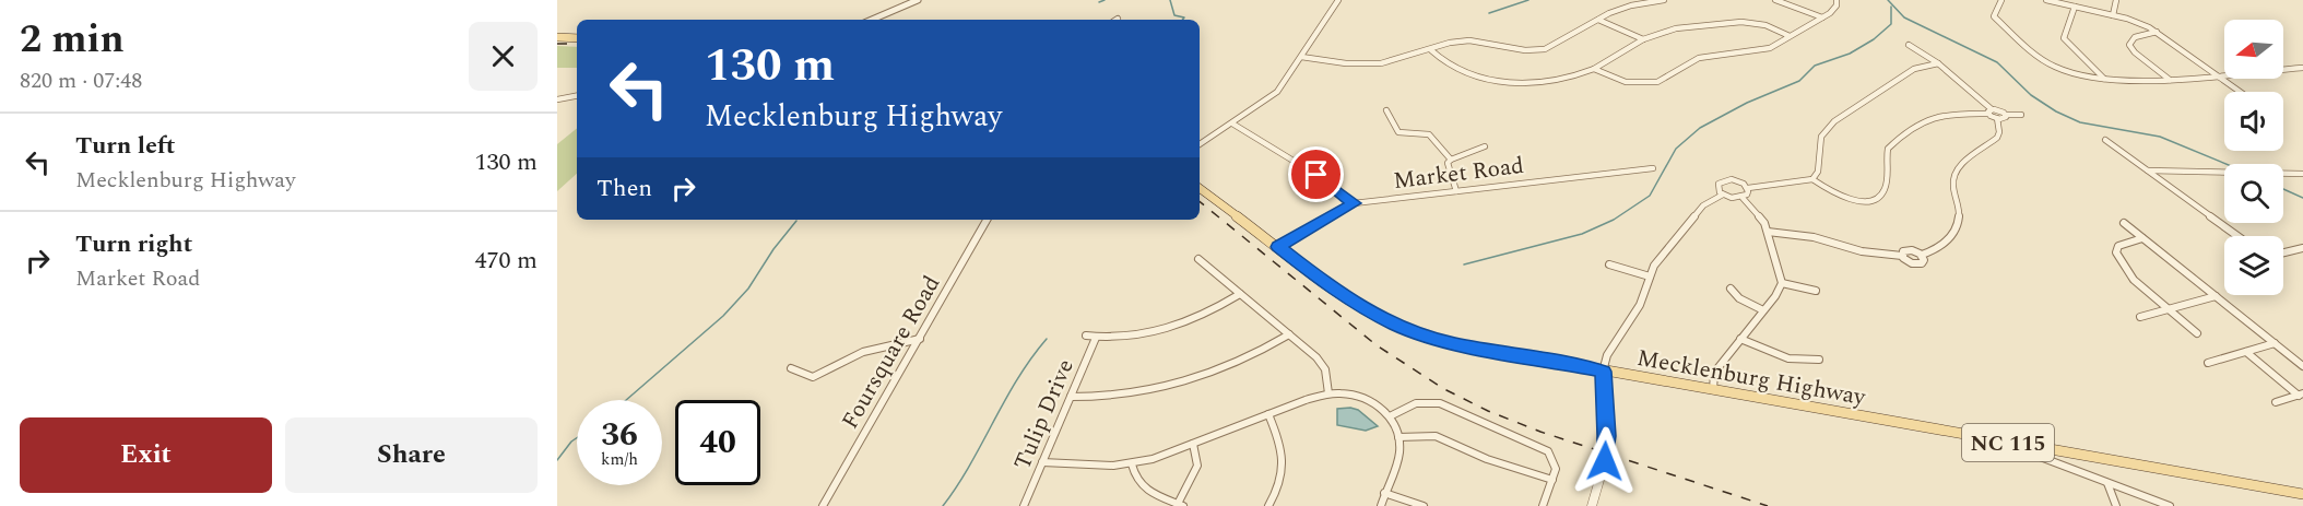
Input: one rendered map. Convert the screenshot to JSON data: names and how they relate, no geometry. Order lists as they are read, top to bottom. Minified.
{"streets":{"main road":["Mecklenburg Highway","NC 115"],"street":["Market Road","Foursquare Road","Tulip Drive"]},"crossings":[["Market Road","Mecklenburg Highway"]],"north":"left","page":{"heading":["2 min","820 m · 07:48"],"turn":["130 m","Mecklenburg Highway"],"list":[{"name":"Turn left","note":"Mecklenburg Highway","value":"130 m"},{"name":"Turn right","note":"Market Road","value":"470 m"}],"then":"Then","speed":"36 km/h","limit":"40","buttons":["Exit","Share"]}}
